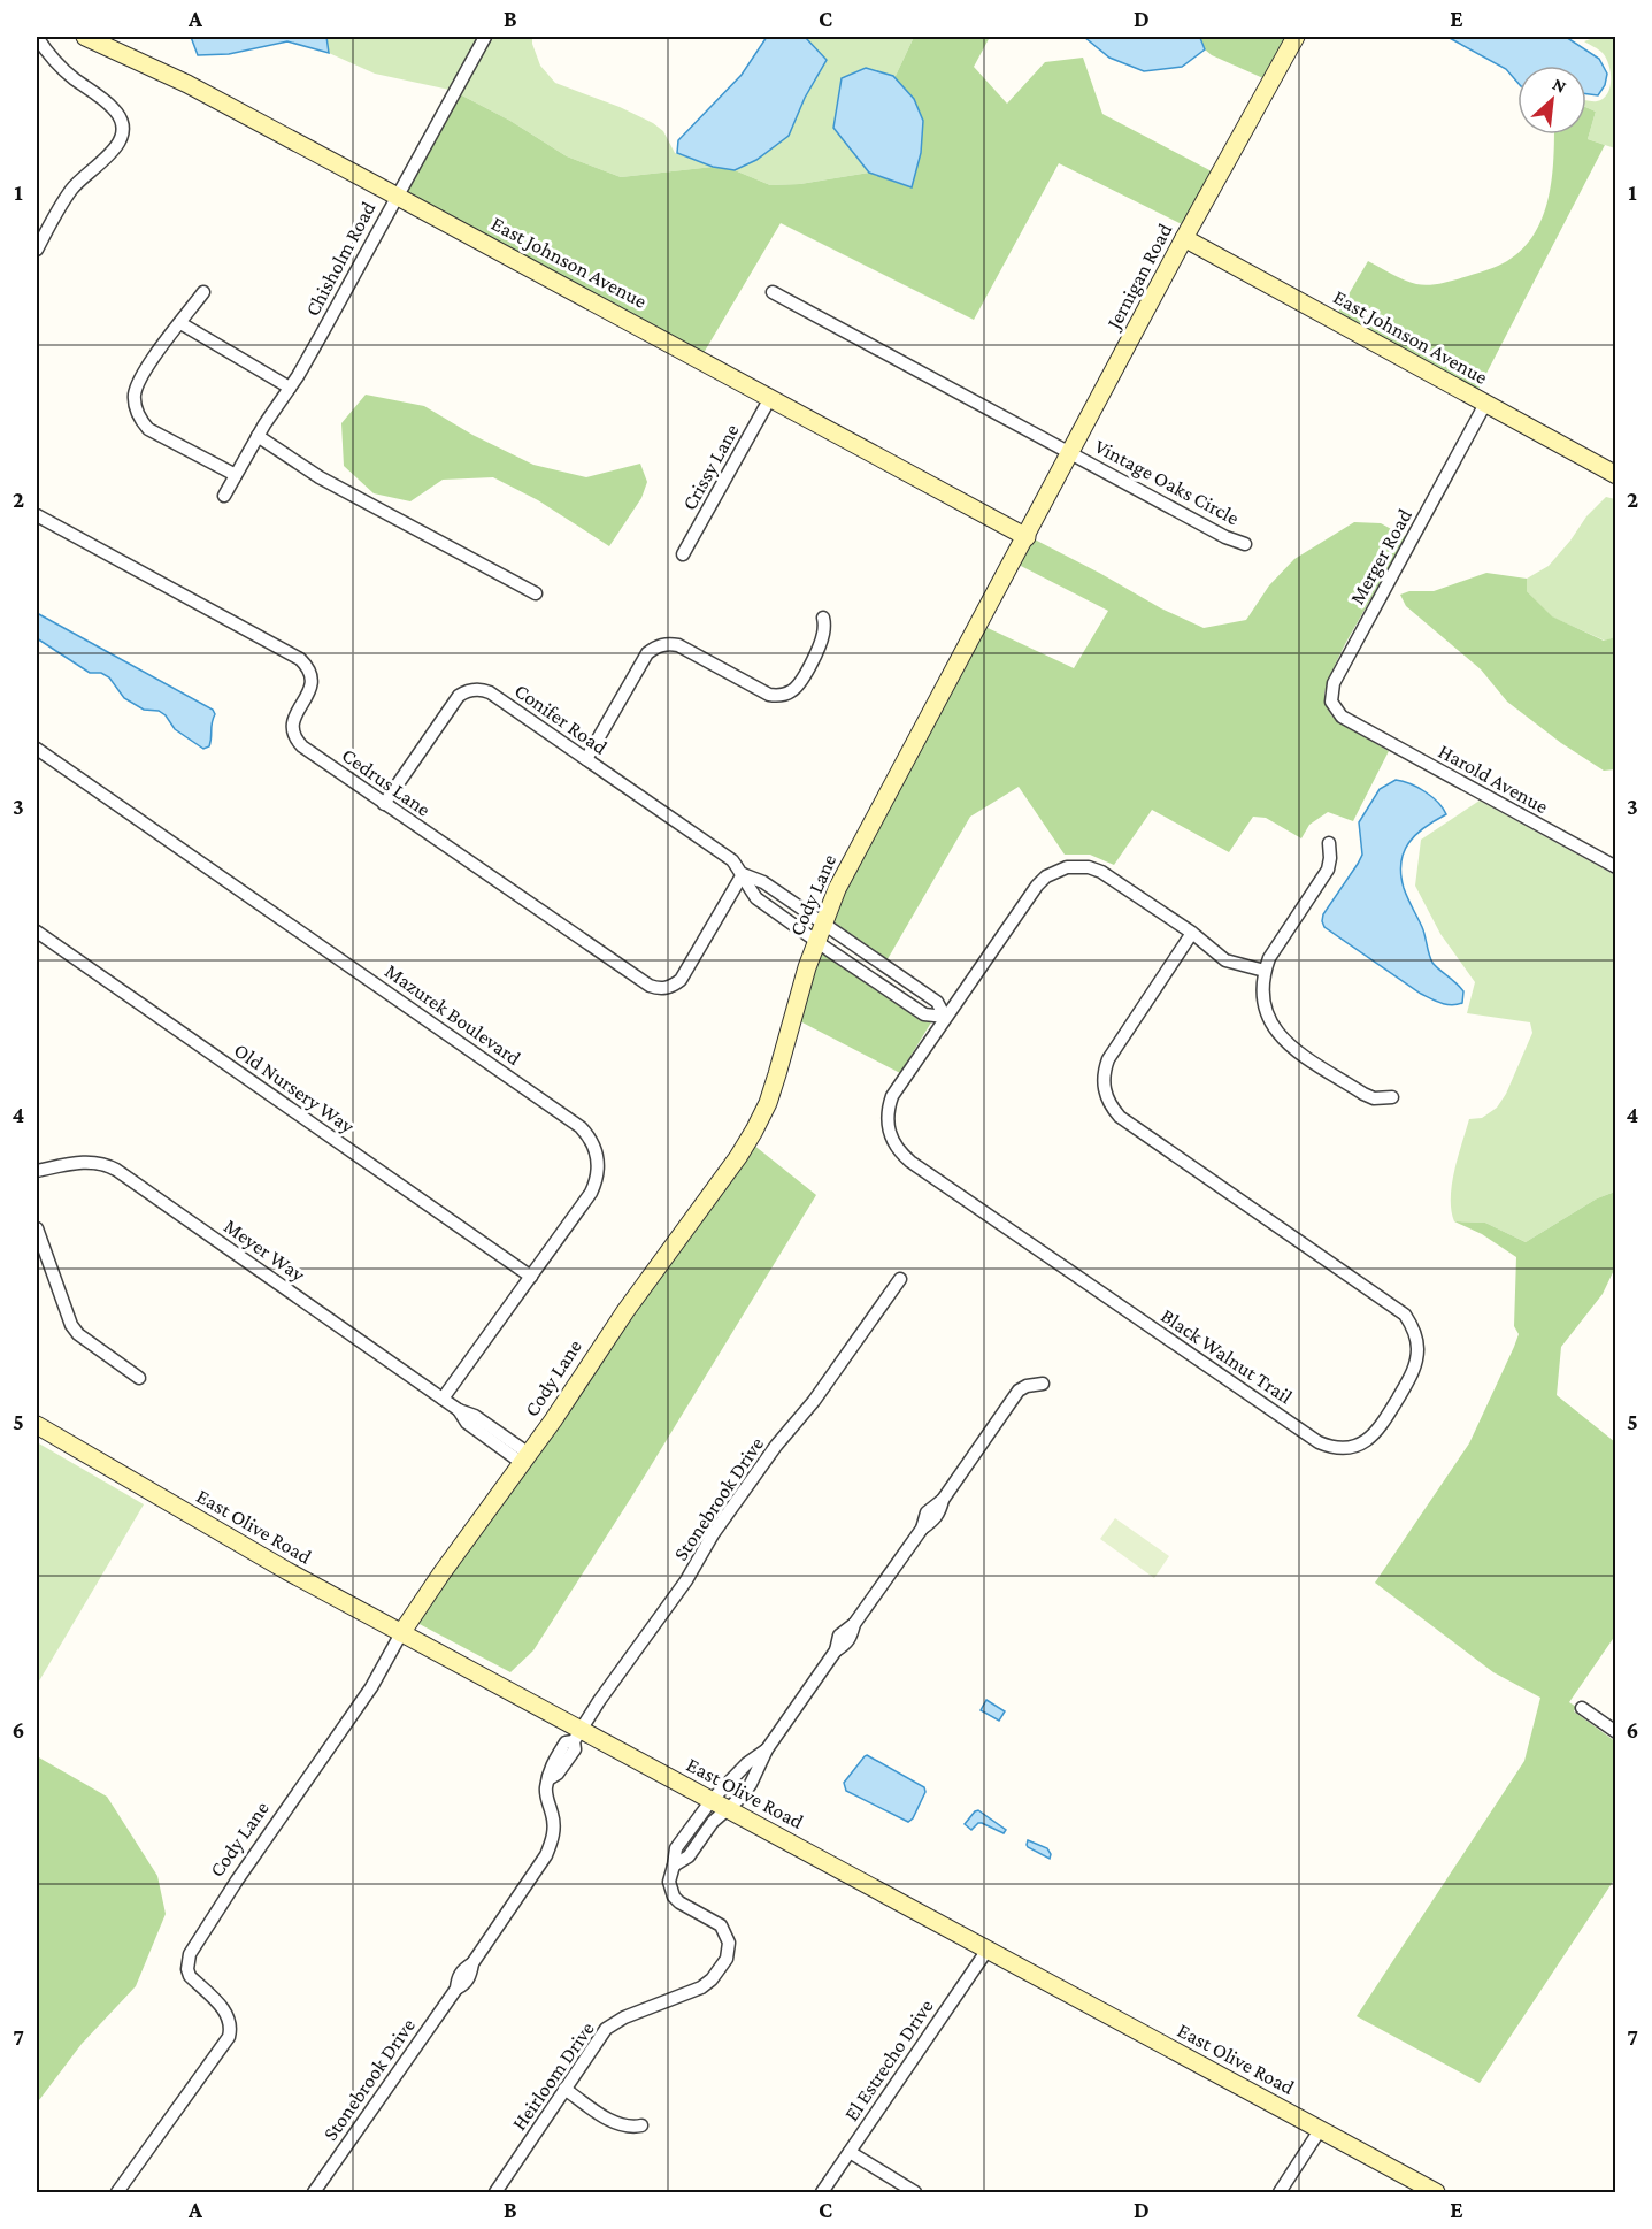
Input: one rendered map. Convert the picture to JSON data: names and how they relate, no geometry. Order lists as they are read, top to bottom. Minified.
{"streets":{"street":["Chisholm Road","East Johnson Avenue","Jernigan Road","Crissy Lane","Vintage Oaks Circle","Merger Road","Conifer Road","Harold Avenue","Cedrus Lane","Cody Lane","Mazurek Boulevard","Old Nursery Way","Meyer Way","Black Walnut Trail","Stonebrook Drive","East Olive Road","El Estrecho Drive","Heirloom Drive"]},"crossings":[["Chisholm Road","East Johnson Avenue"],["East Johnson Avenue","Jernigan Road"],["East Johnson Avenue","Crissy Lane"],["East Johnson Avenue","Merger Road"],["East Johnson Avenue","Cody Lane"],["Jernigan Road","Vintage Oaks Circle"],["Jernigan Road","Cody Lane"],["Merger Road","Harold Avenue"],["Conifer Road","Cedrus Lane"],["Conifer Road","Cody Lane"],["Conifer Road","Black Walnut Trail"],["Cody Lane","Meyer Way"],["Cody Lane","East Olive Road"],["Mazurek Boulevard","Old Nursery Way"],["Mazurek Boulevard","Meyer Way"],["Stonebrook Drive","East Olive Road"],["East Olive Road","El Estrecho Drive"],["East Olive Road","Heirloom Drive"]],"north":"top right","grid":{"columns":["A","B","C","D","E"],"rows":["1","2","3","4","5","6","7"]}}
